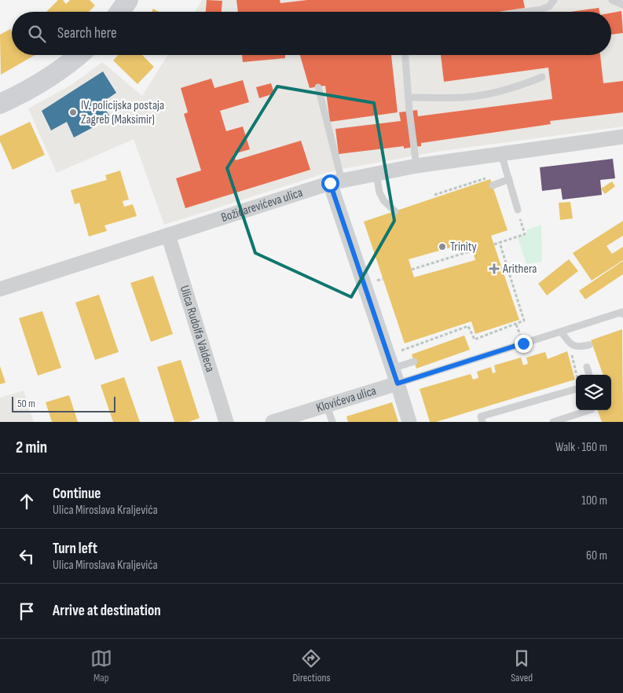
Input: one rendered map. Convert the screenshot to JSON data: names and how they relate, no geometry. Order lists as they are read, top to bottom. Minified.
{"streets":{"street":["Božidarevićeva ulica","Ulica Rudolfa Valdeca","Klovićeva ulica"]},"crossings":[["Božidarevićeva ulica","Ulica Rudolfa Valdeca"]],"places":{"other":["IV. policijska postaja Zagreb (Maksimir)","Trinity"],"health":["Arithera"]},"scale_bar":"50 m","page":{"search":"Search here","scale":"50 m","heading":["2 min","Walk · 160 m"],"list":[["Continue","Ulica Miroslava Kraljevića","100 m"],["Turn left","Ulica Miroslava Kraljevića","60 m"],"Arrive at destination"],"nav":["Map","Directions","Saved"]}}
